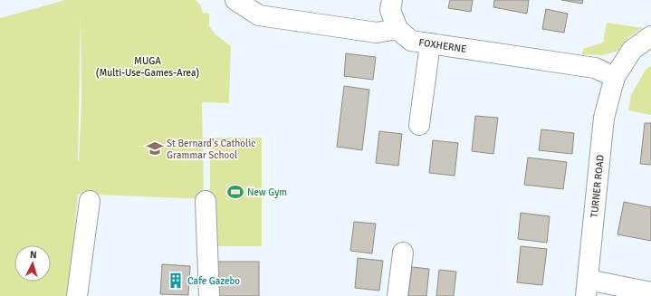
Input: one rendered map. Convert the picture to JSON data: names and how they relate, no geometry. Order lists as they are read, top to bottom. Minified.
{"streets":{"street":["FOXHERNE","TURNER ROAD"]},"crossings":[["FOXHERNE","TURNER ROAD"]],"parks":["MUGA (Multi-Use-Games-Area)"],"places":{"school or university":["St Bernard's Catholic Grammar School"],"sports":["New Gym"],"building":["Cafe Gazebo"]},"north":"top"}
